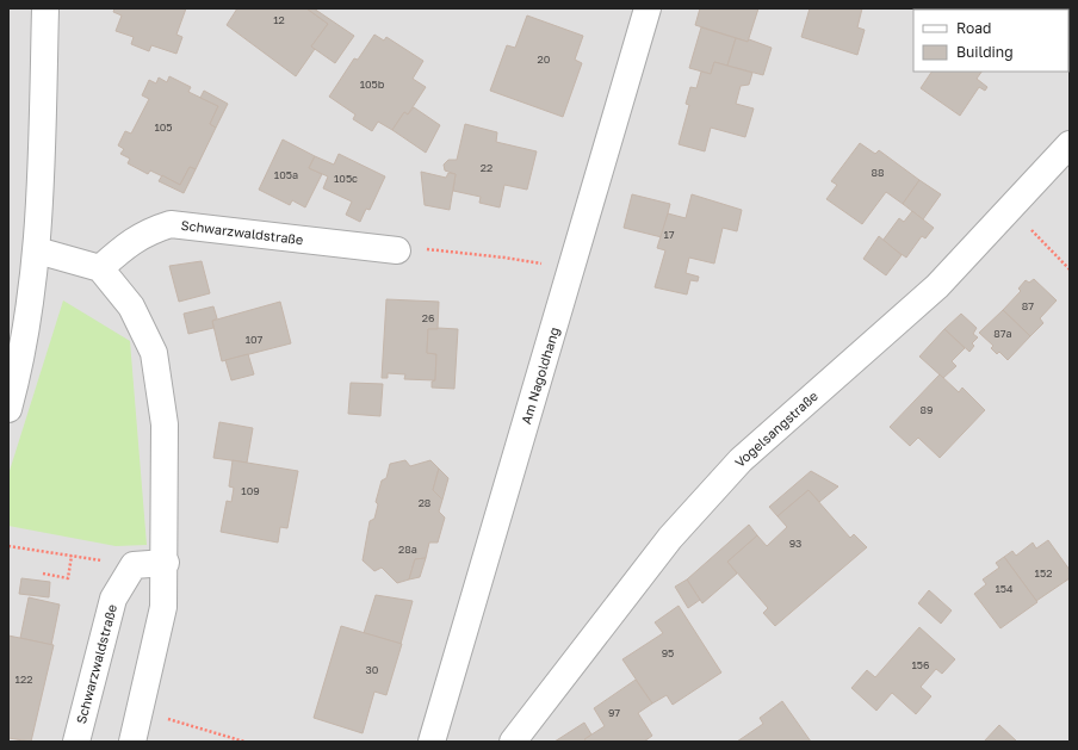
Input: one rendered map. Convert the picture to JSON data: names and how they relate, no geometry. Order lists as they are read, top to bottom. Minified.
{"streets":{"street":["Schwarzwaldstraße","Am Nagoldhang","Vogelsangstraße"]},"house_numbers":["12","20","105b","105","22","88","105a","105c","17","87","26","87a","107","89","109","28","93","28a","152","154","95","156","30","122","97"],"legend":["Road","Building"]}
